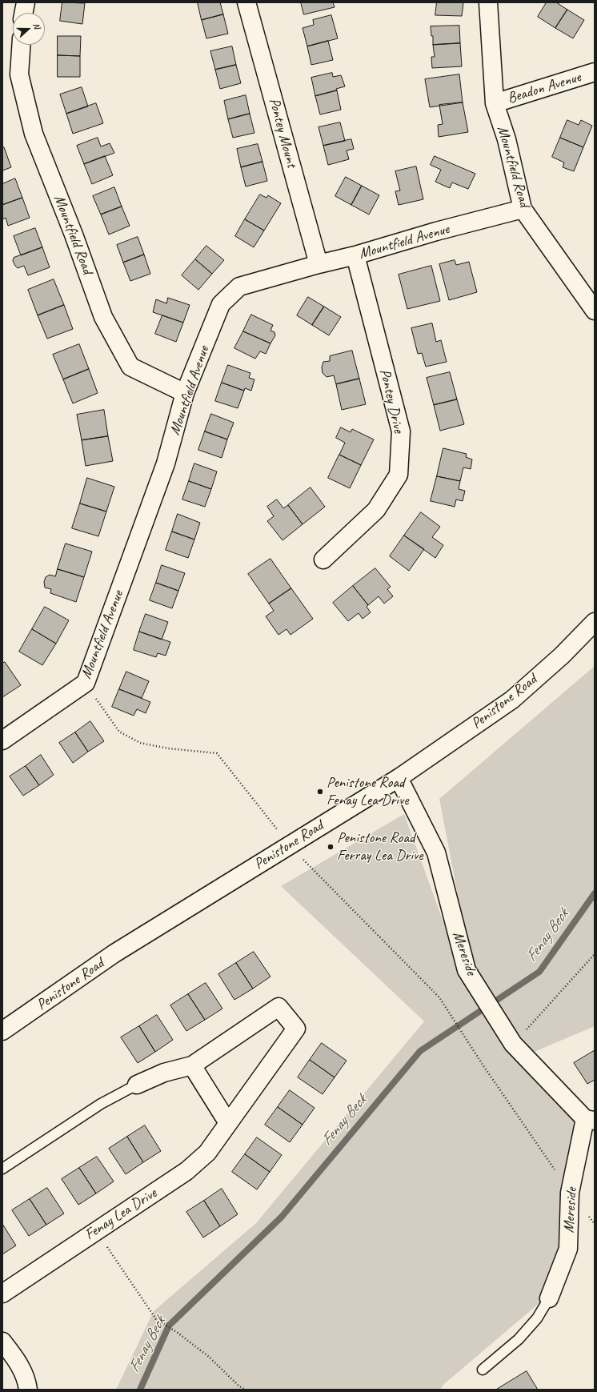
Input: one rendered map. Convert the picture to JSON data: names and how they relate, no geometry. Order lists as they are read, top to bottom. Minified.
{"streets":{"main road":["Beadon Avenue","Pontey Mount","Mountfield Road","Mountfield Avenue","Pontey Drive","Penistone Road","Mereside","Fenay Lea Drive"]},"crossings":[["Beadon Avenue","Mountfield Road"],["Pontey Mount","Mountfield Avenue"],["Mountfield Road","Mountfield Avenue"],["Mountfield Avenue","Pontey Drive"],["Penistone Road","Mereside"]],"water":["Fenay Beck"],"places":["Penistone Road Fenay Lea Drive","Penistone Road Ferray Lea Drive"],"north":"right"}
